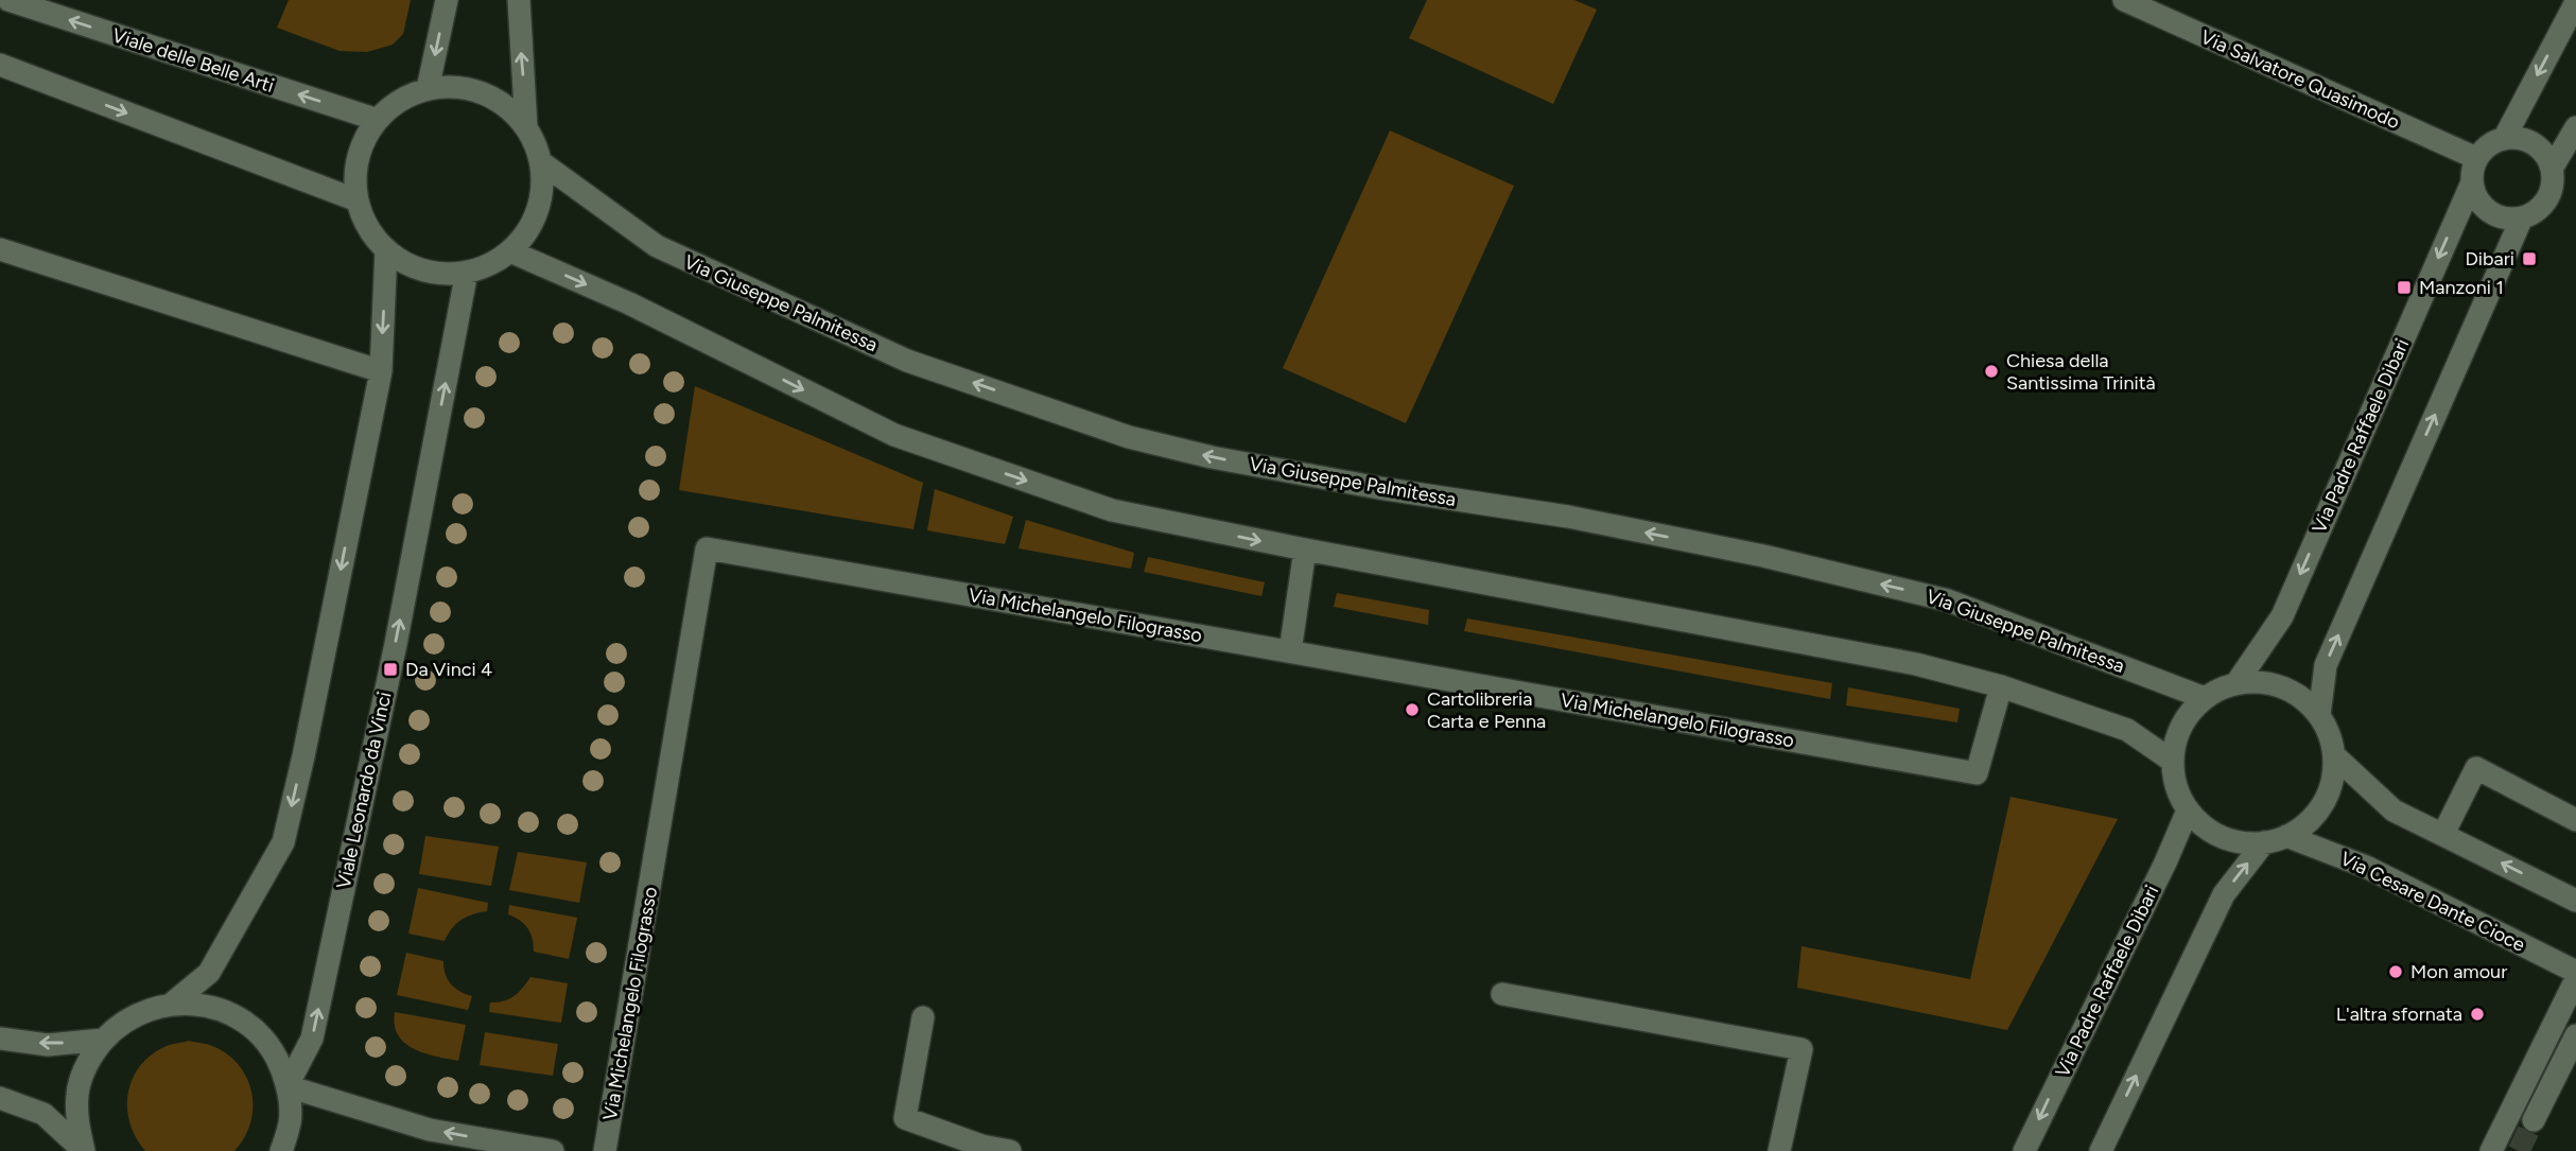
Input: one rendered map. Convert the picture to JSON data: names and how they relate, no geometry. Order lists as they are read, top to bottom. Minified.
{"streets":{"street":["Viale delle Belle Arti","Via Salvatore Quasimodo","Via Giuseppe Palmitessa","Via Padre Raffaele Dibari","Via Michelangelo Filograsso","Viale Leonardo da Vinci","Via Cesare Dante Cioce"]},"crossings":[["Viale delle Belle Arti","Via Giuseppe Palmitessa"],["Viale delle Belle Arti","Viale Leonardo da Vinci"],["Via Salvatore Quasimodo","Via Padre Raffaele Dibari"],["Via Giuseppe Palmitessa","Via Padre Raffaele Dibari"],["Via Giuseppe Palmitessa","Viale Leonardo da Vinci"],["Via Giuseppe Palmitessa","Via Cesare Dante Cioce"],["Via Padre Raffaele Dibari","Via Cesare Dante Cioce"]],"places":{"transit":["Dibari","Manzoni 1","Da Vinci 4"],"other":["Chiesa della Santissima Trinità","Cartolibreria Carta e Penna","Mon amour","L'altra sfornata"]}}
